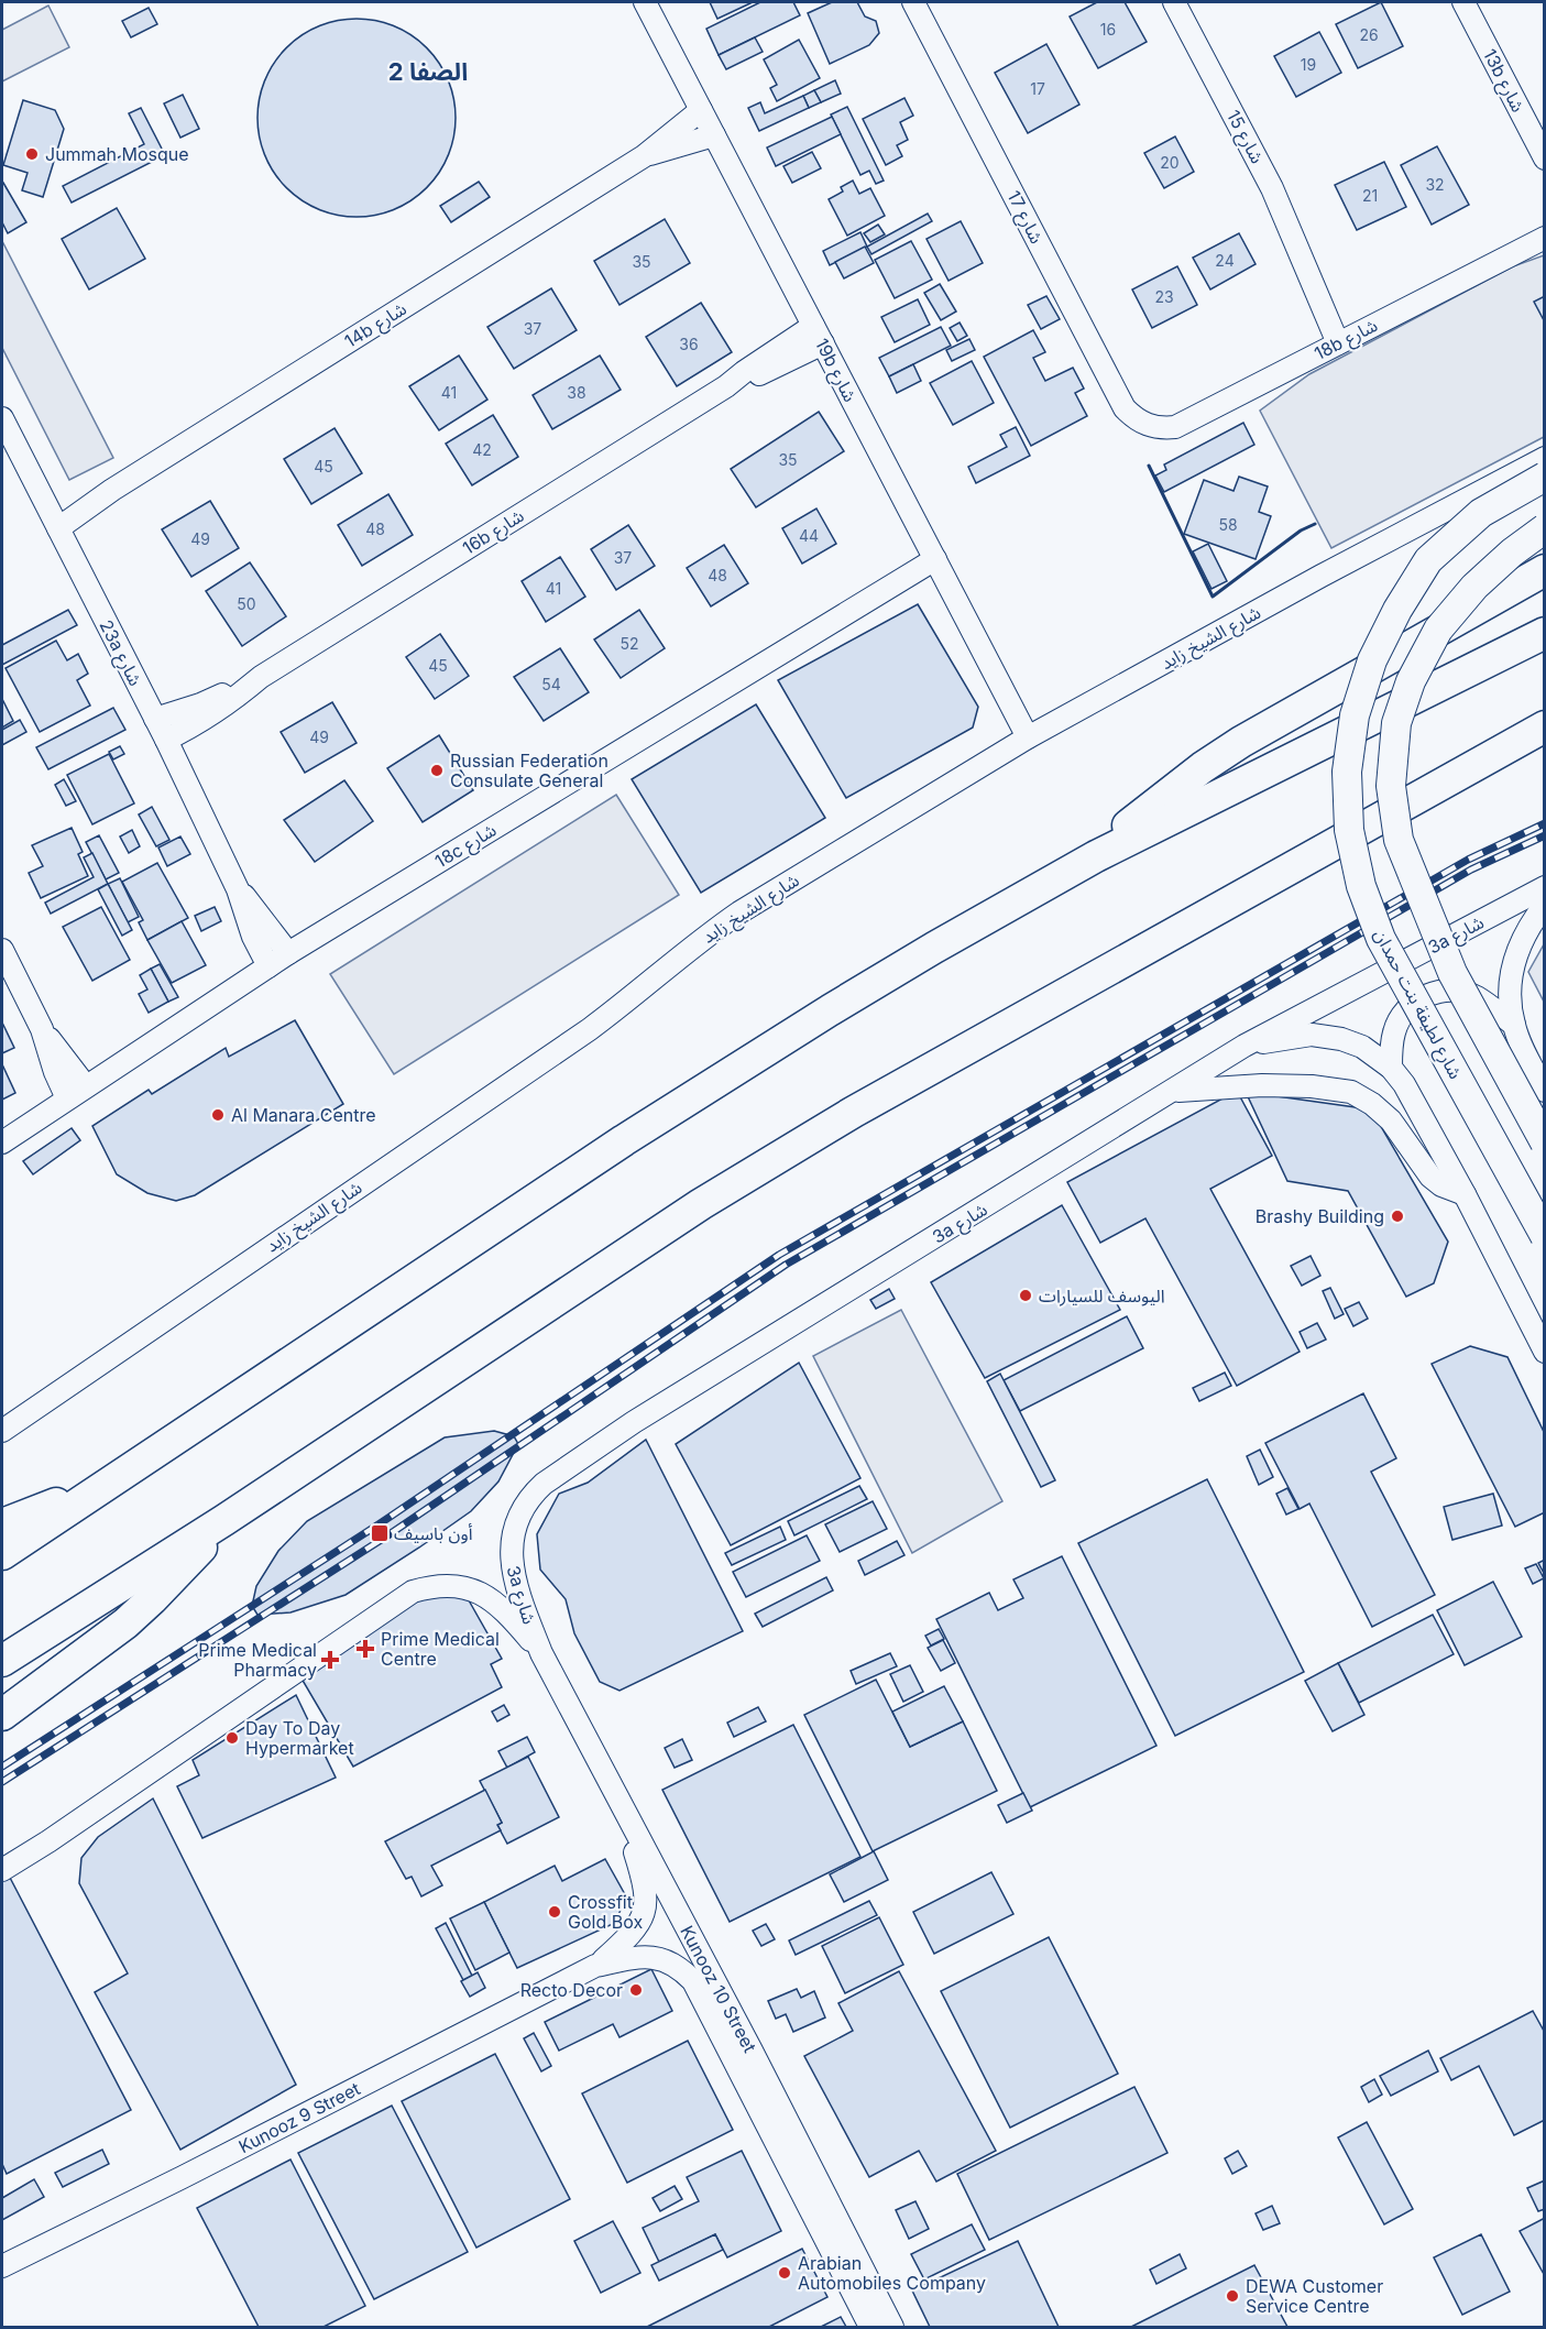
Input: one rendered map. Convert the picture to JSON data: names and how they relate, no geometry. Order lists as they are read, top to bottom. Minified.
{"streets":{"main road":["شارع لطيفة بنت حمدان"],"street":["13b شارع","شارع 15","شارع 17","14b شارع","18b شارع","19b شارع","16b شارع","شارع الشيخ زايد","23a شارع","18c شارع","3a شارع","Kunooz 10 Street","Kunooz 9 Street"]},"crossings":[["شارع 15","18b شارع"],["شارع 17","18b شارع"],["14b شارع","19b شارع"],["14b شارع","23a شارع"],["19b شارع","16b شارع"],["19b شارع","شارع الشيخ زايد"],["19b شارع","18c شارع"],["16b شارع","23a شارع"],["23a شارع","18c شارع"],["3a شارع","Kunooz 10 Street"],["Kunooz 10 Street","Kunooz 9 Street"]],"districts":["الصفا 2"],"places":{"other":["Jummah Mosque","Russian Federation Consulate General","Al Manara Centre","Brashy Building","اليوسف للسيارات","Day To Day Hypermarket","Crossfit Gold Box","Recto Decor","Arabian Automobiles Company","DEWA Customer Service Centre"],"transit":["أون باسيف"],"health":["Prime Medical Centre","Prime Medical Pharmacy"]},"house_numbers":["16","26","19","17","20","32","21","24","35","23","37","36","41","38","42","35","45","58","48","44","49","37","48","41","50","52","45","54","49"]}
